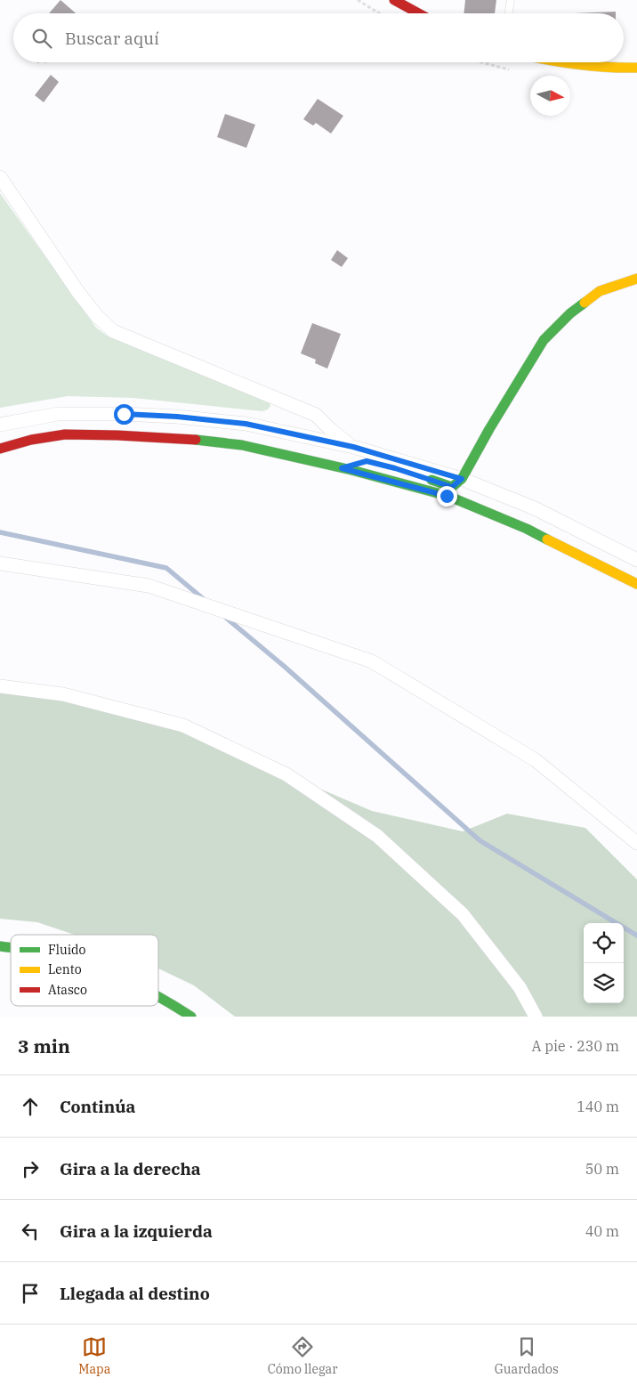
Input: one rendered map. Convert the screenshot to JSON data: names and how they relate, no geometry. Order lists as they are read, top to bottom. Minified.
{"legend":["Fluido","Lento","Atasco"],"north":"right","page":{"search":"Buscar aquí","heading":["3 min","A pie · 230 m"],"list":[["Continúa","140 m"],["Gira a la derecha","50 m"],["Gira a la izquierda","40 m"],"Llegada al destino"],"nav":["Mapa","Cómo llegar","Guardados"]}}
